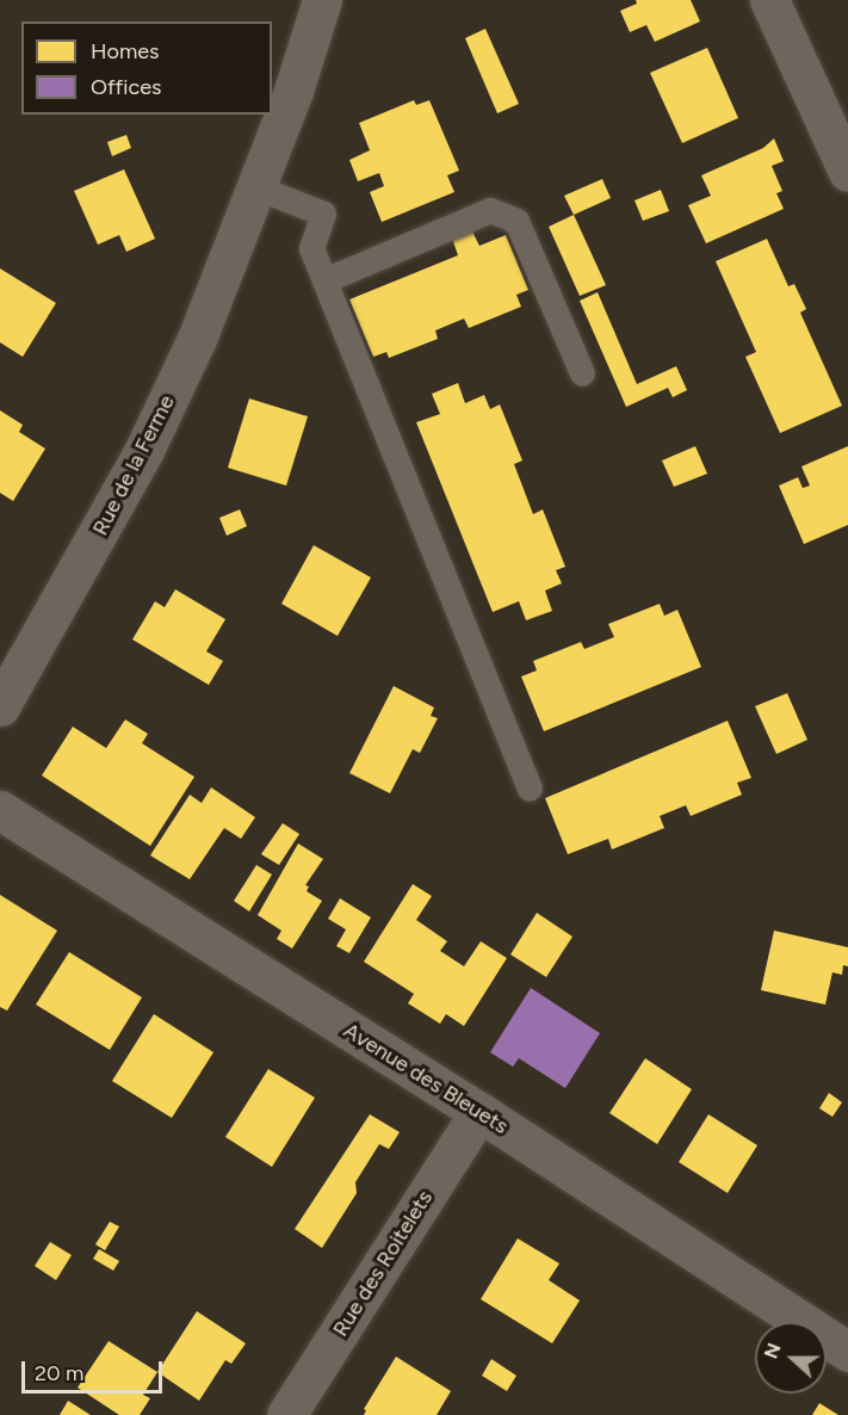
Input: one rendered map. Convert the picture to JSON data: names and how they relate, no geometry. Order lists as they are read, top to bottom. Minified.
{"streets":{"street":["Rue de la Ferme","Avenue des Bleuets","Rue des Roitelets"]},"crossings":[["Avenue des Bleuets","Rue des Roitelets"]],"legend":["Homes","Offices"],"scale_bar":"20 m","north":"left"}
